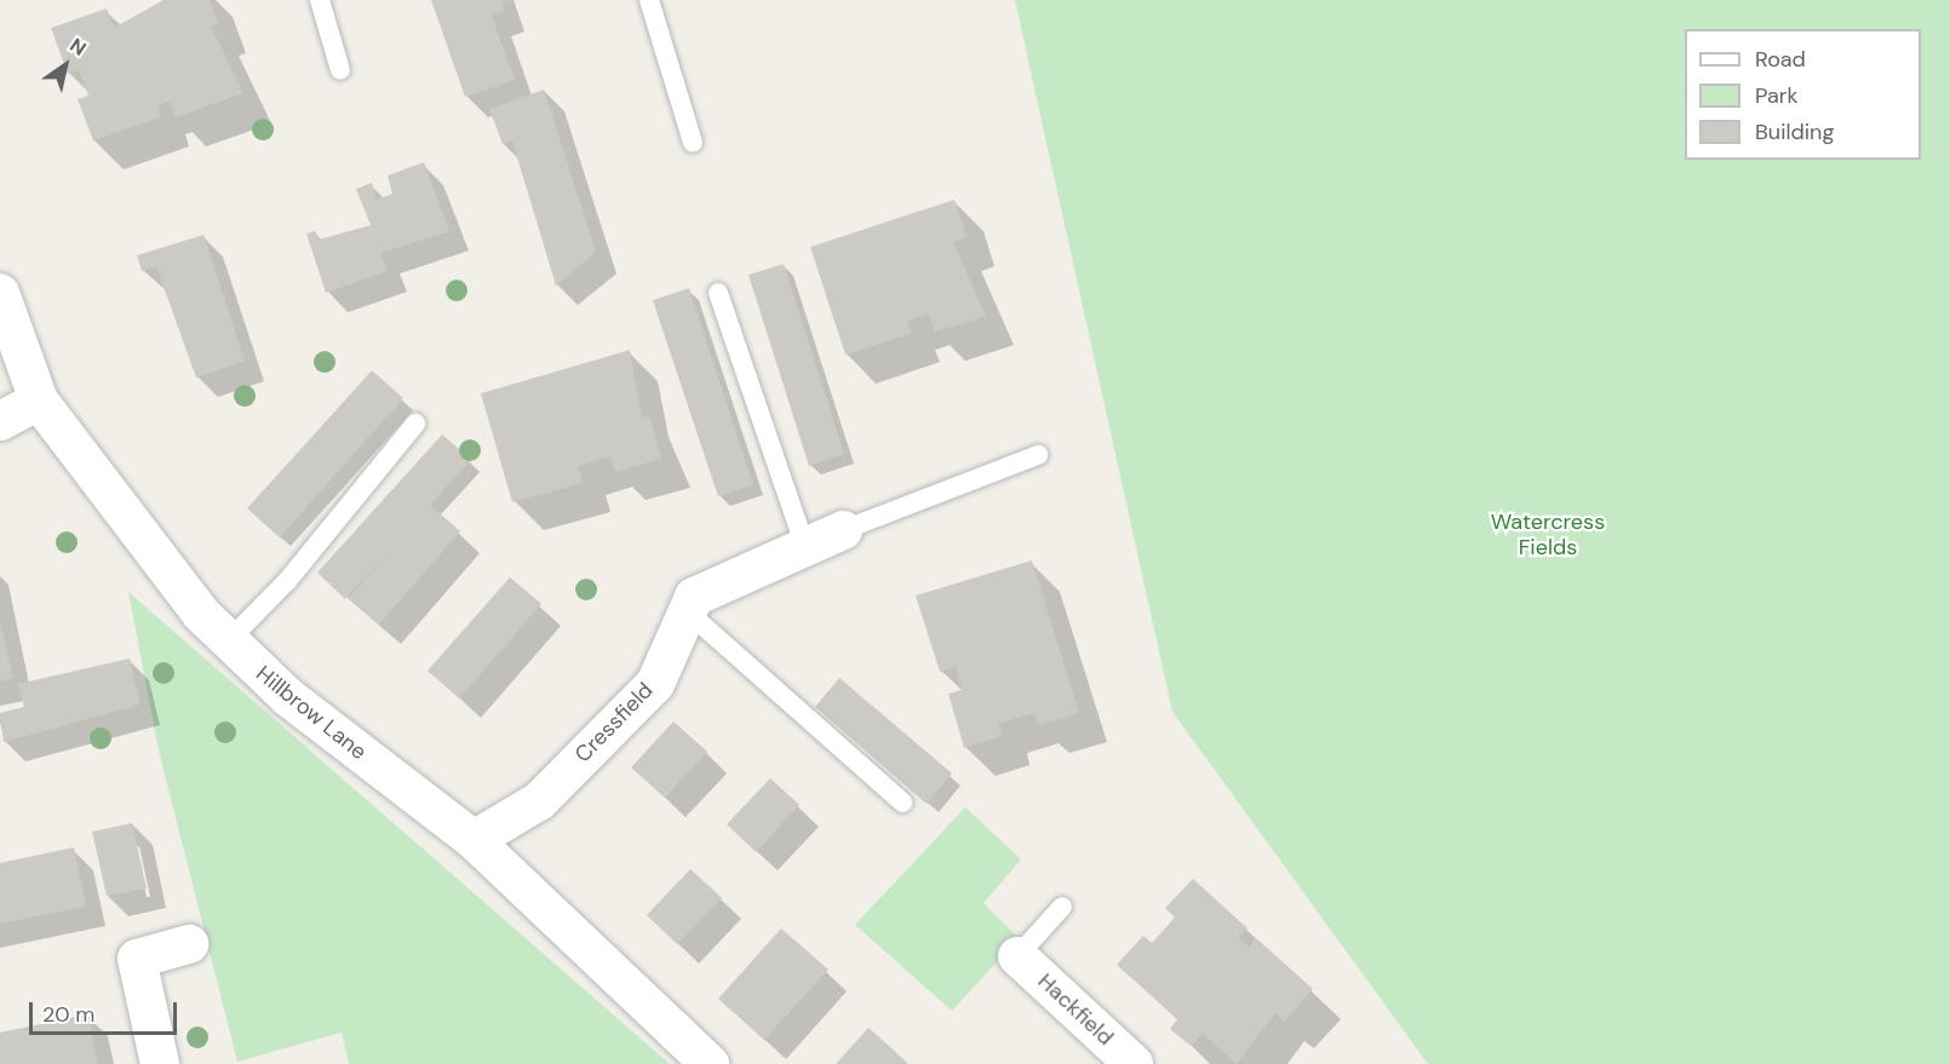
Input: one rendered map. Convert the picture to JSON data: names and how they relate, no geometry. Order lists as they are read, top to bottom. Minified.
{"streets":{"street":["Hillbrow Lane","Cressfield","Hackfield"]},"crossings":[["Hillbrow Lane","Cressfield"]],"parks":["Watercress Fields"],"legend":["Road","Park","Building"],"scale_bar":"20 m","north":"top right"}
